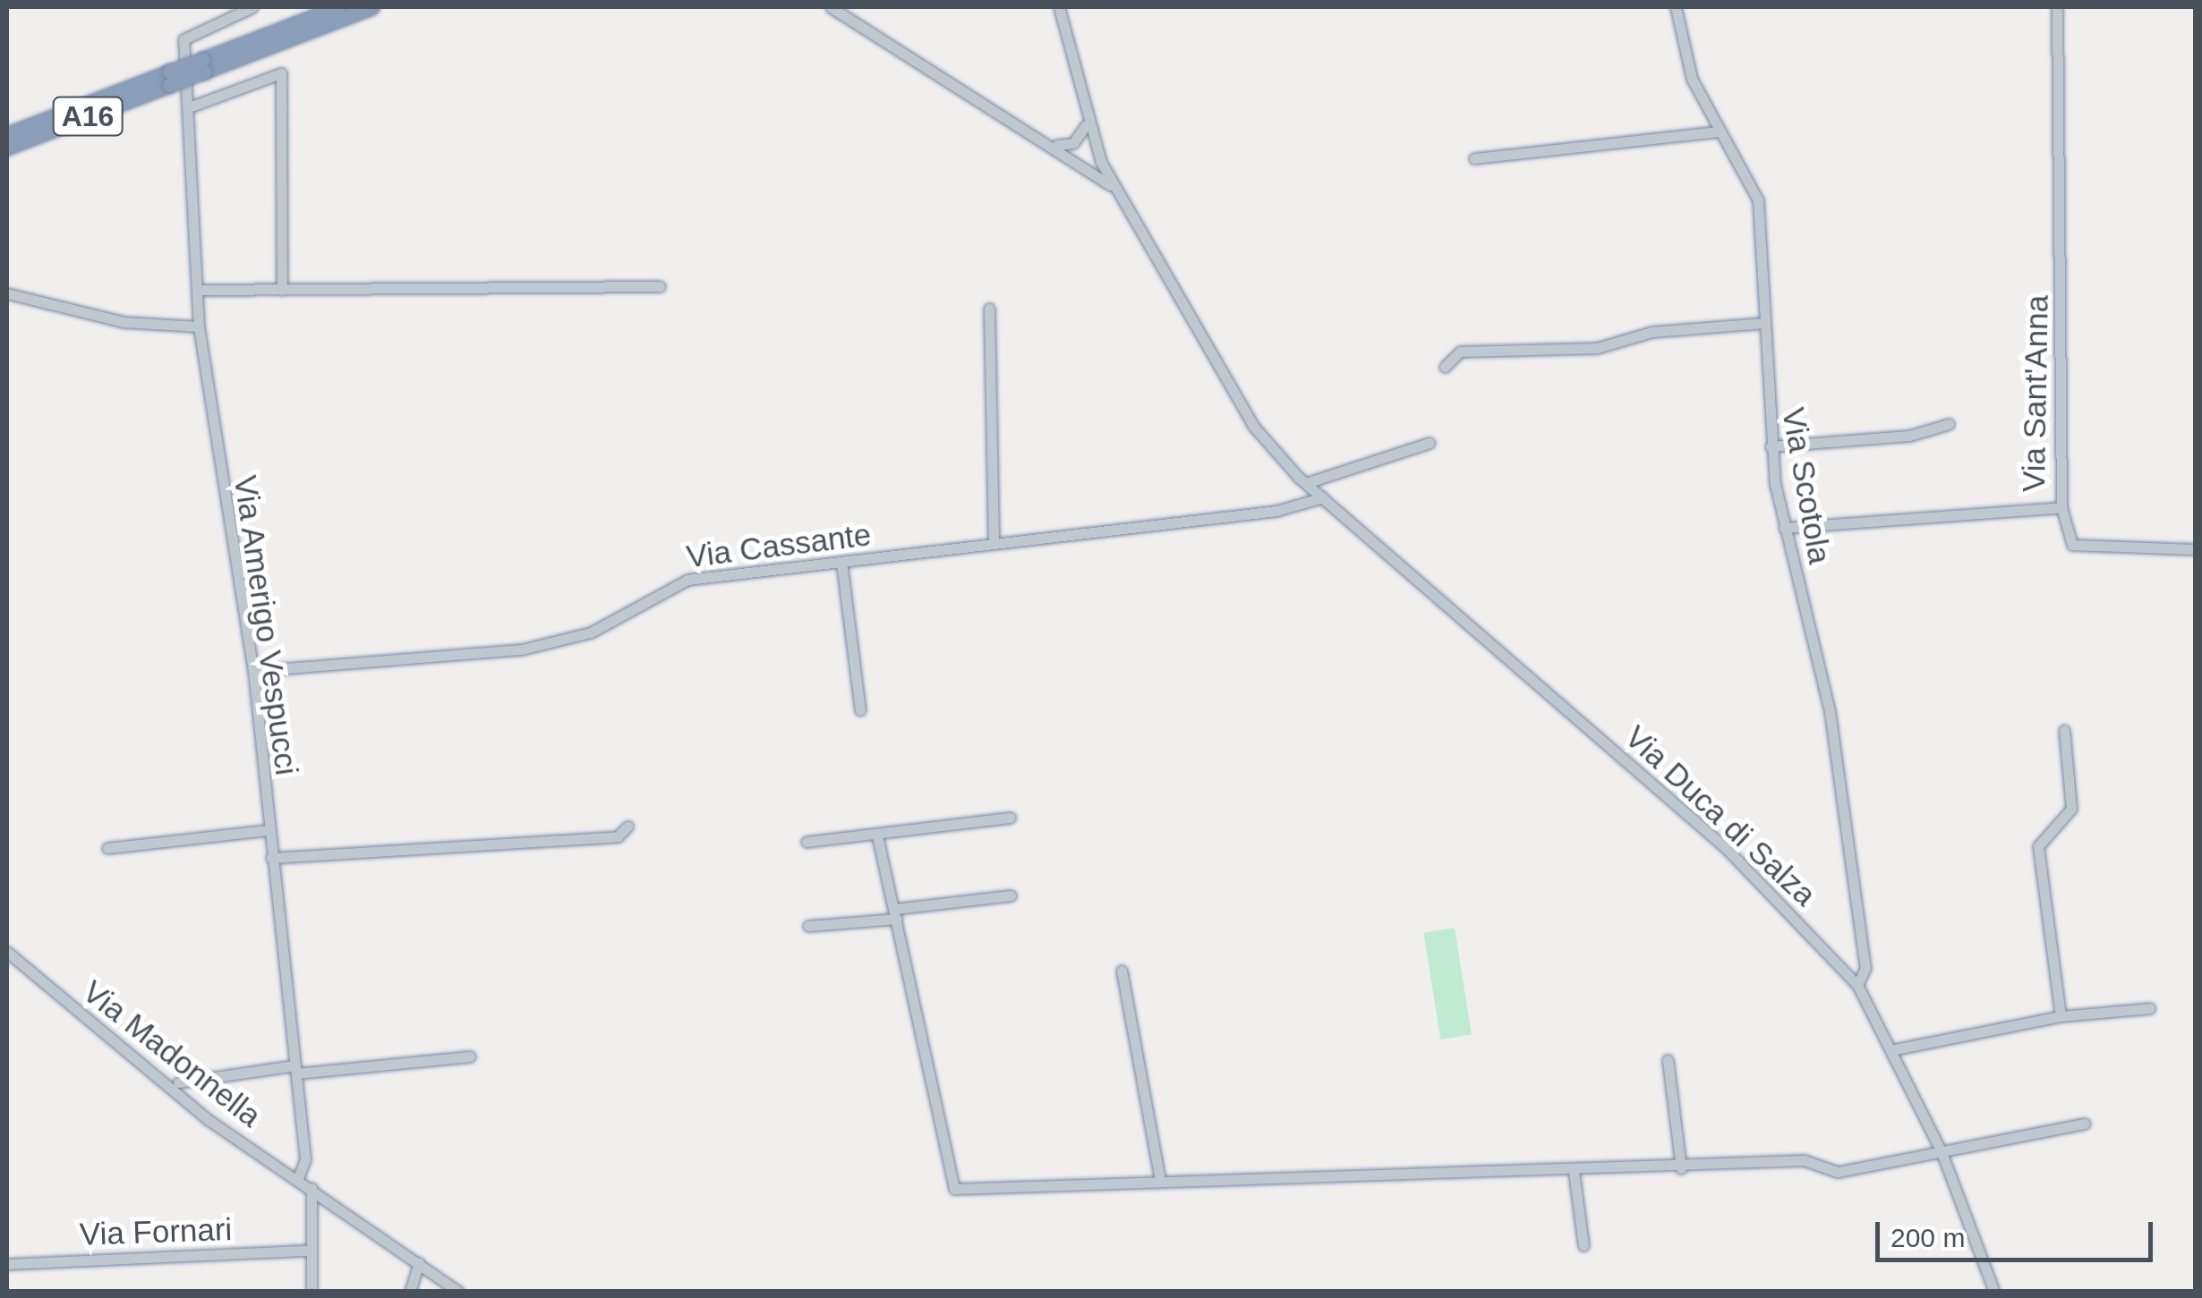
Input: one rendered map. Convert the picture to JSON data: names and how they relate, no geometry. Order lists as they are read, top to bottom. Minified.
{"streets":{"highway":["A16"],"street":["Via Sant'Anna","Via Scotola","Via Cassante","Via Amerigo Vespucci","Via Duca di Salza","Via Madonnella","Via Fornari"]},"crossings":[["Via Sant'Anna","Via Scotola"],["Via Scotola","Via Duca di Salza"],["Via Cassante","Via Amerigo Vespucci"],["Via Cassante","Via Duca di Salza"],["Via Amerigo Vespucci","Via Madonnella"]],"scale_bar":"200 m"}
